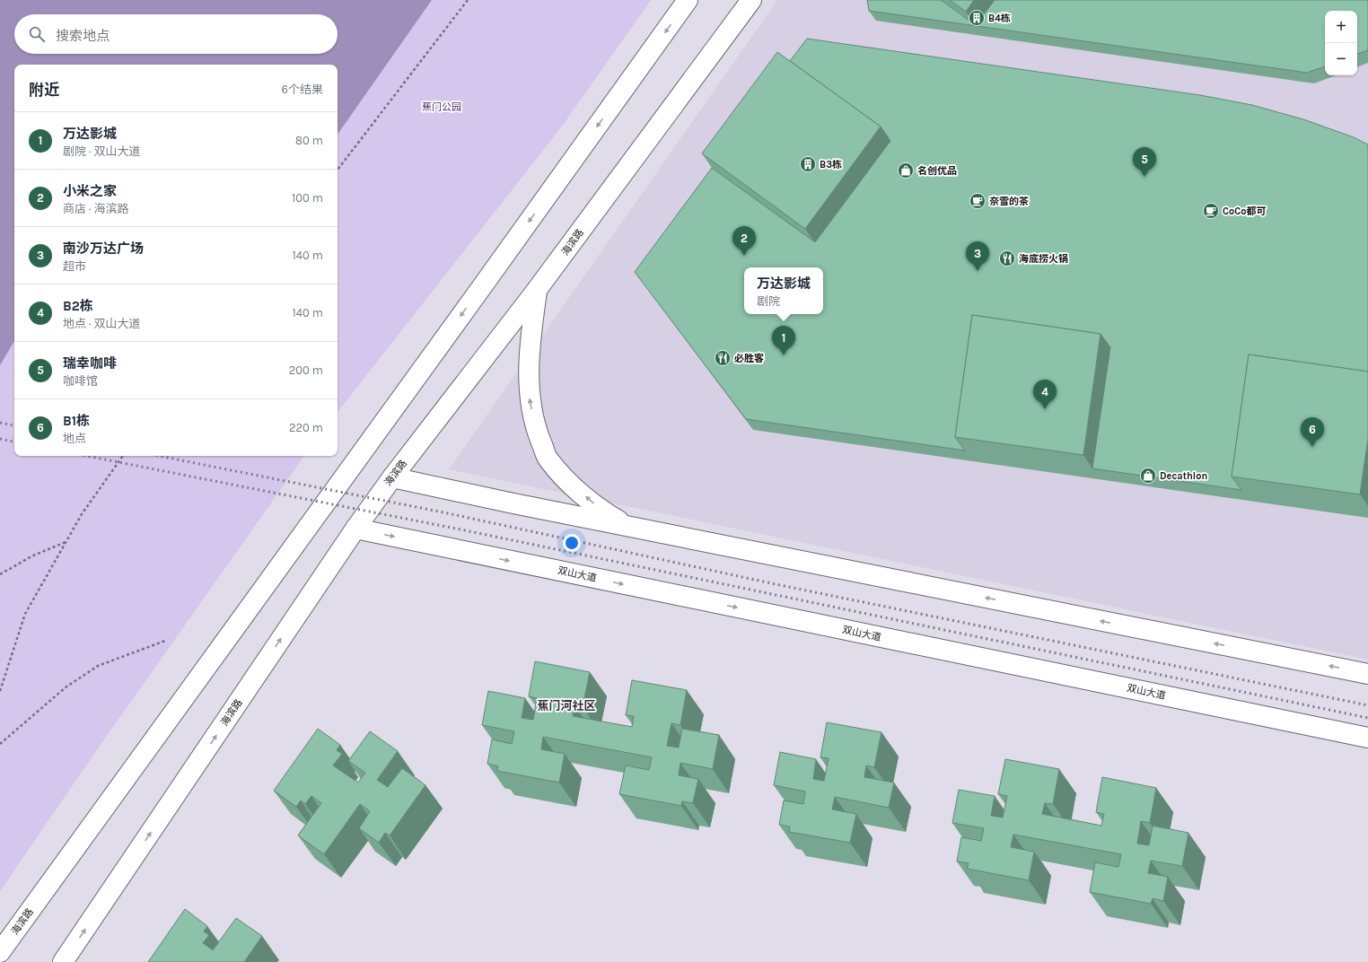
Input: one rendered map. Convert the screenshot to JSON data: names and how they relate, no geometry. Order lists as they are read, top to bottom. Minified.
{"streets":{"street":["海滨路","双山大道"]},"crossings":[["海滨路","双山大道"]],"districts":["蕉门河社区"],"parks":["蕉门公园"],"places":{"building":["B4栋","B3栋"],"shop":["名创优品","Decathlon"],"cafe":["奈雪的茶","CoCo都可"],"restaurant":["海底捞火锅","必胜客"]},"page":{"map_buttons":["+","−"],"search":"搜索地点","heading":["附近","6个结果"],"list":[{"mark":"1","name":"万达影城","note":"剧院 · 双山大道","value":"80 m"},{"mark":"2","name":"小米之家","note":"商店 · 海滨路","value":"100 m"},{"mark":"3","name":"南沙万达广场","note":"超市","value":"140 m"},{"mark":"4","name":"B2栋","note":"地点 · 双山大道","value":"140 m"},{"mark":"5","name":"瑞幸咖啡","note":"咖啡馆","value":"200 m"},{"mark":"6","name":"B1栋","note":"地点","value":"220 m"}],"pins":["5","2","3","1","4","6"],"popup":["万达影城","剧院"]}}
